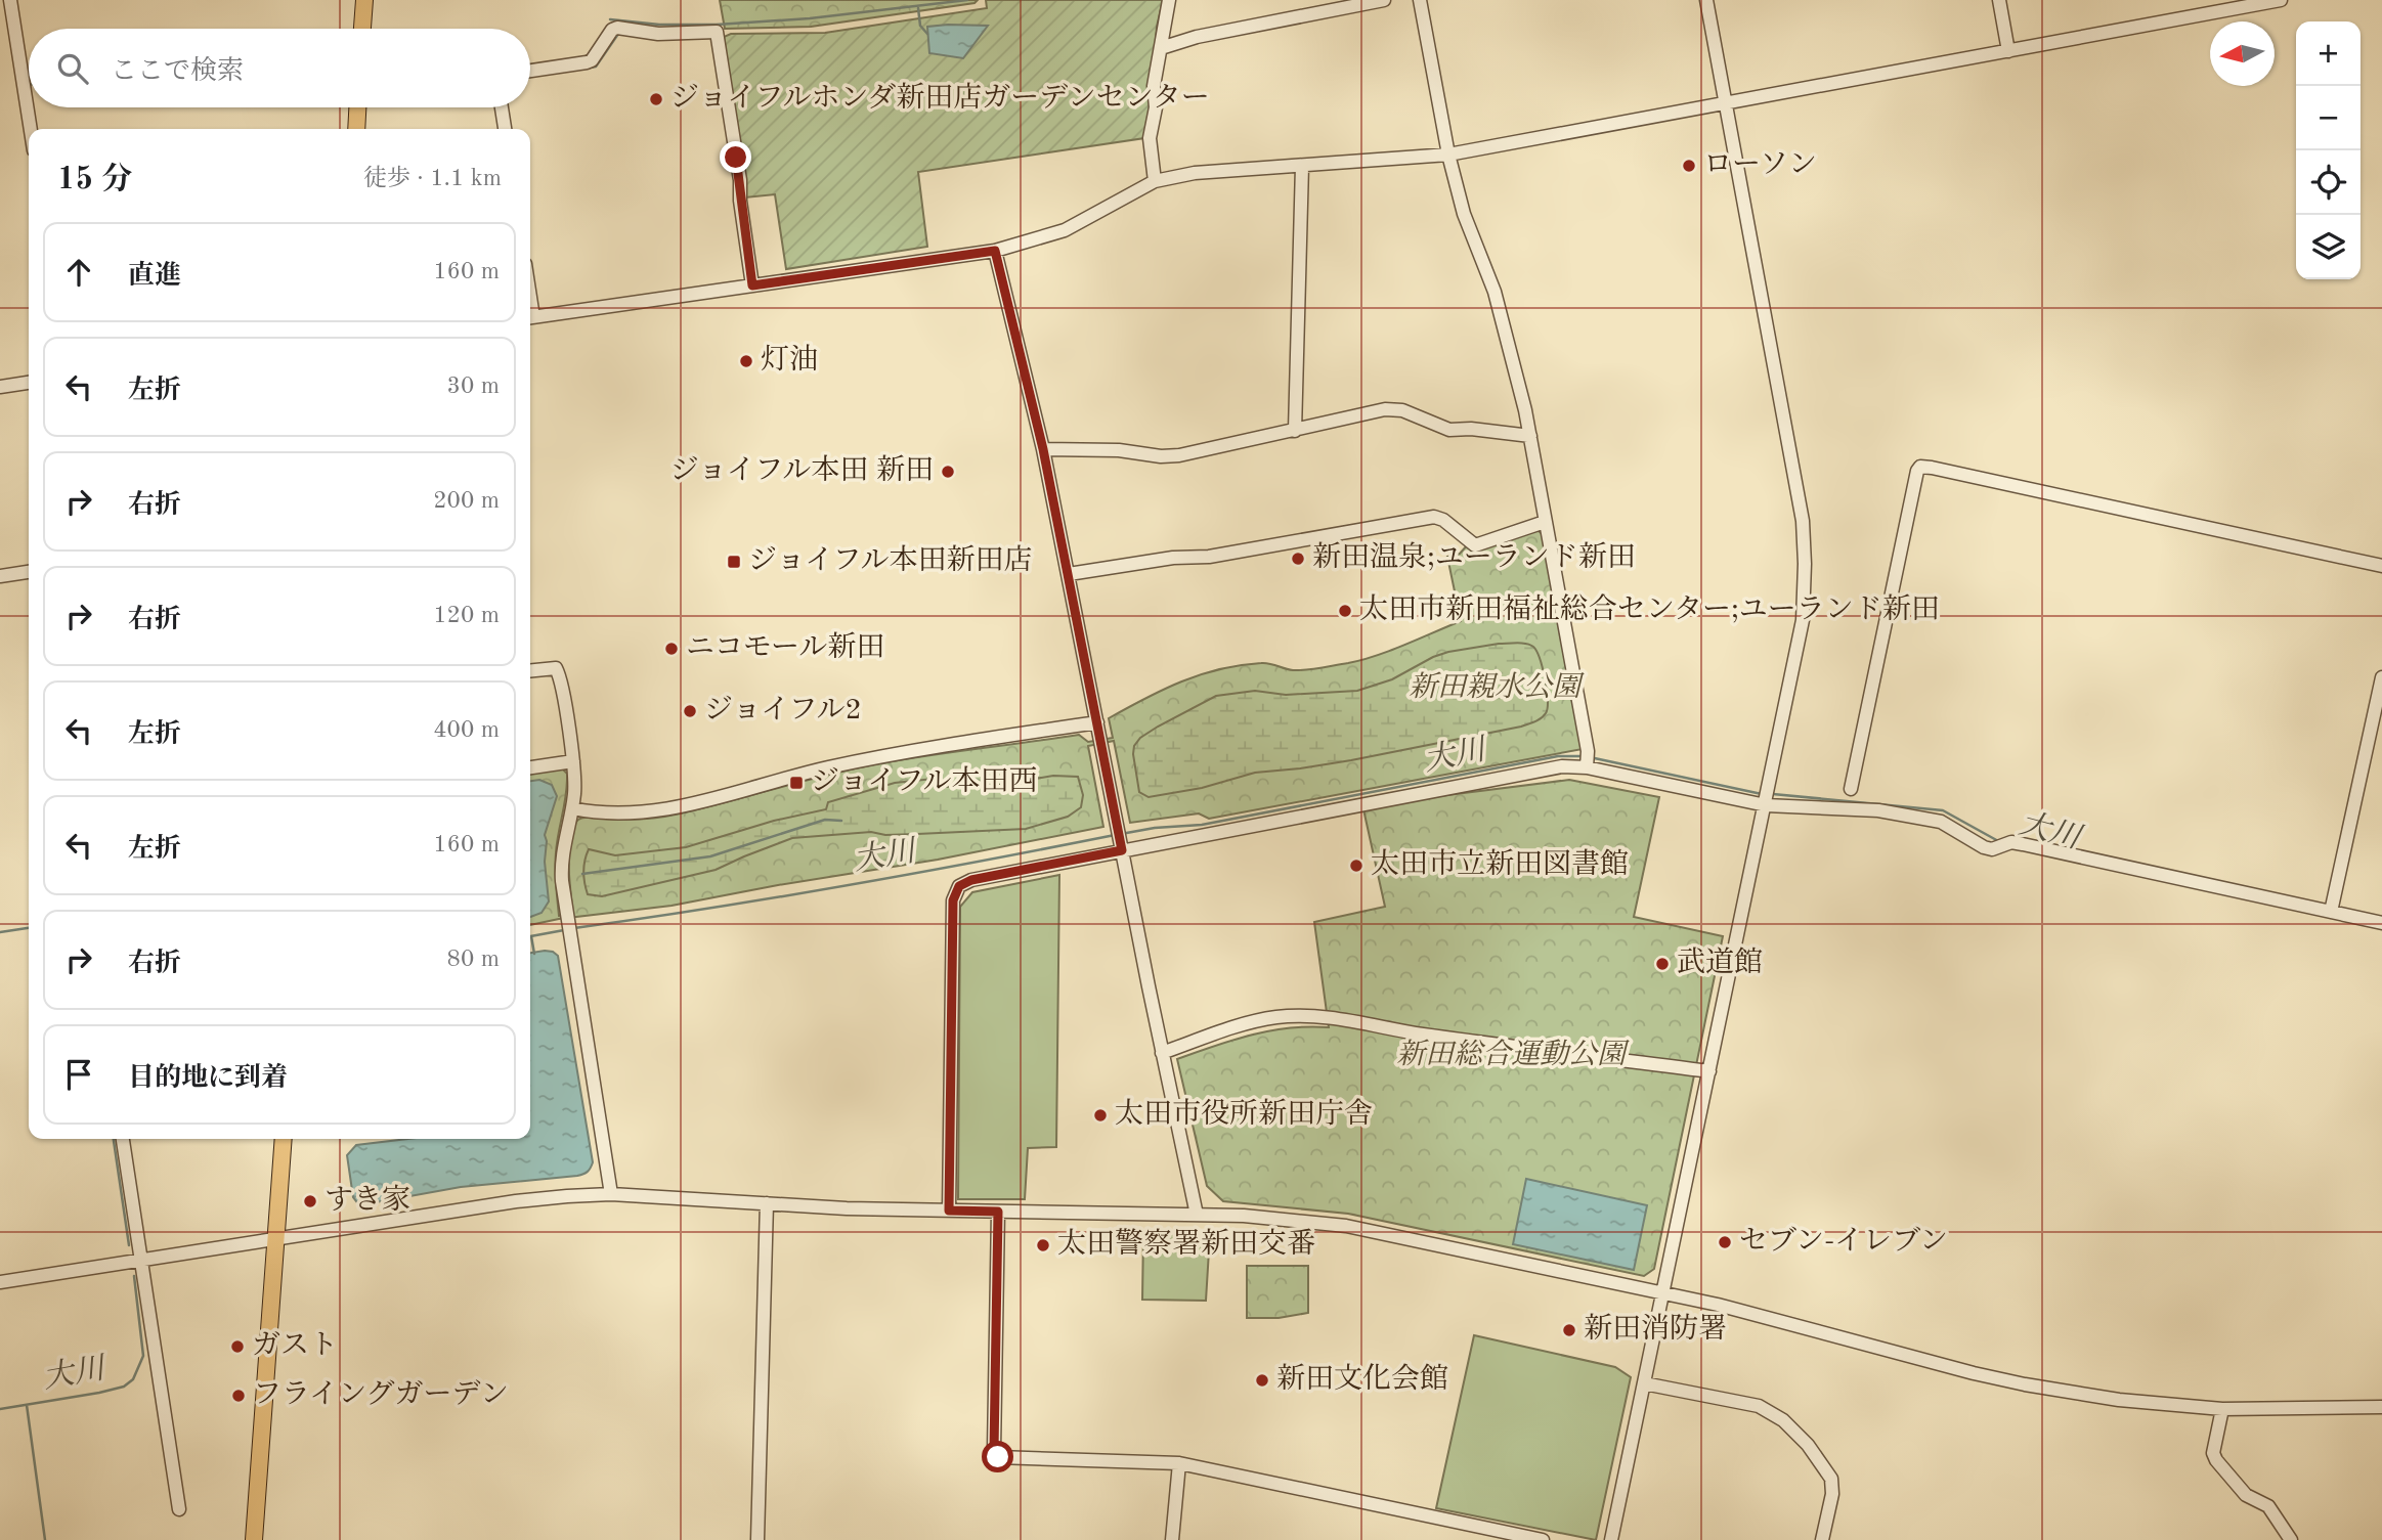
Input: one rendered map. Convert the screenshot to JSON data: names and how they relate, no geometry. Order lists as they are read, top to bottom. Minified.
{"water":["大川"],"parks":["新田親水公園","新田総合運動公園"],"places":{"other":["ジョイフルホンダ新田店ガーデンセンター","ローソン","灯油","ジョイフル本田 新田","新田温泉;ユーランド新田","太田市新田福祉総合センター;ユーランド新田","ニコモール新田","ジョイフル2","太田市立新田図書館","武道館","太田市役所新田庁舎","すき家","セブン-イレブン","太田警察署新田交番","新田消防署","ガスト","新田文化会館","フライングガーデン"],"transit":["ジョイフル本田新田店","ジョイフル本田西"]},"north":"left","page":{"map_buttons":["+","−"],"search":"ここで検索","heading":["15 分","徒歩 · 1.1 km"],"list":[["直進","160 m"],["左折","30 m"],["右折","200 m"],["右折","120 m"],["左折","400 m"],["左折","160 m"],["右折","80 m"],"目的地に到着"]}}
